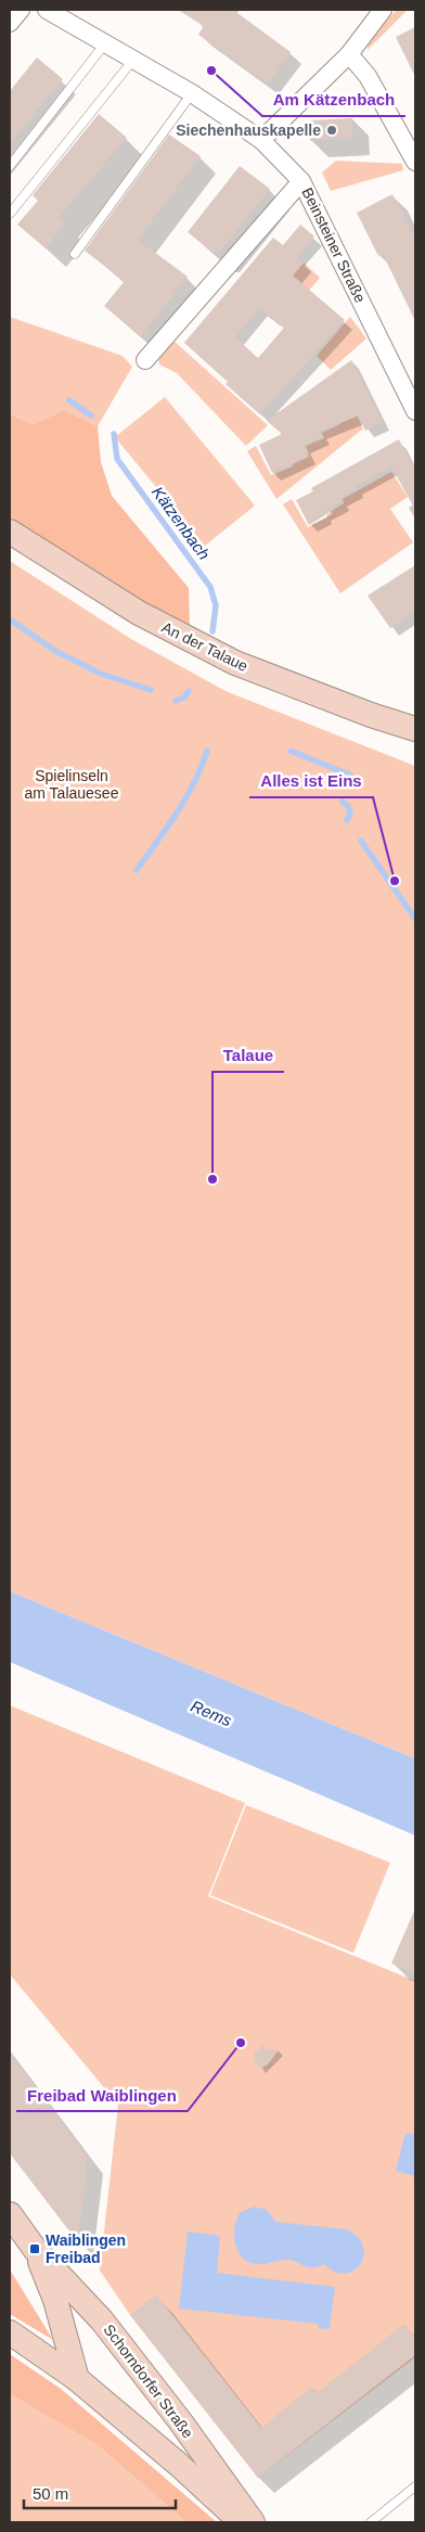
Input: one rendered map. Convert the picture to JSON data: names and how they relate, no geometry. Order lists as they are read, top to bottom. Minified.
{"streets":{"street":["Beinsteiner Straße","An der Talaue","Schorndorfer Straße"]},"water":["Kätzenbach","Rems"],"parks":["Spielinseln am Talauesee"],"places":{"other":["Am Kätzenbach","Siechenhauskapelle","Alles ist Eins","Talaue","Freibad Waiblingen"],"transit":["Waiblingen Freibad"]},"scale_bar":"50 m"}
